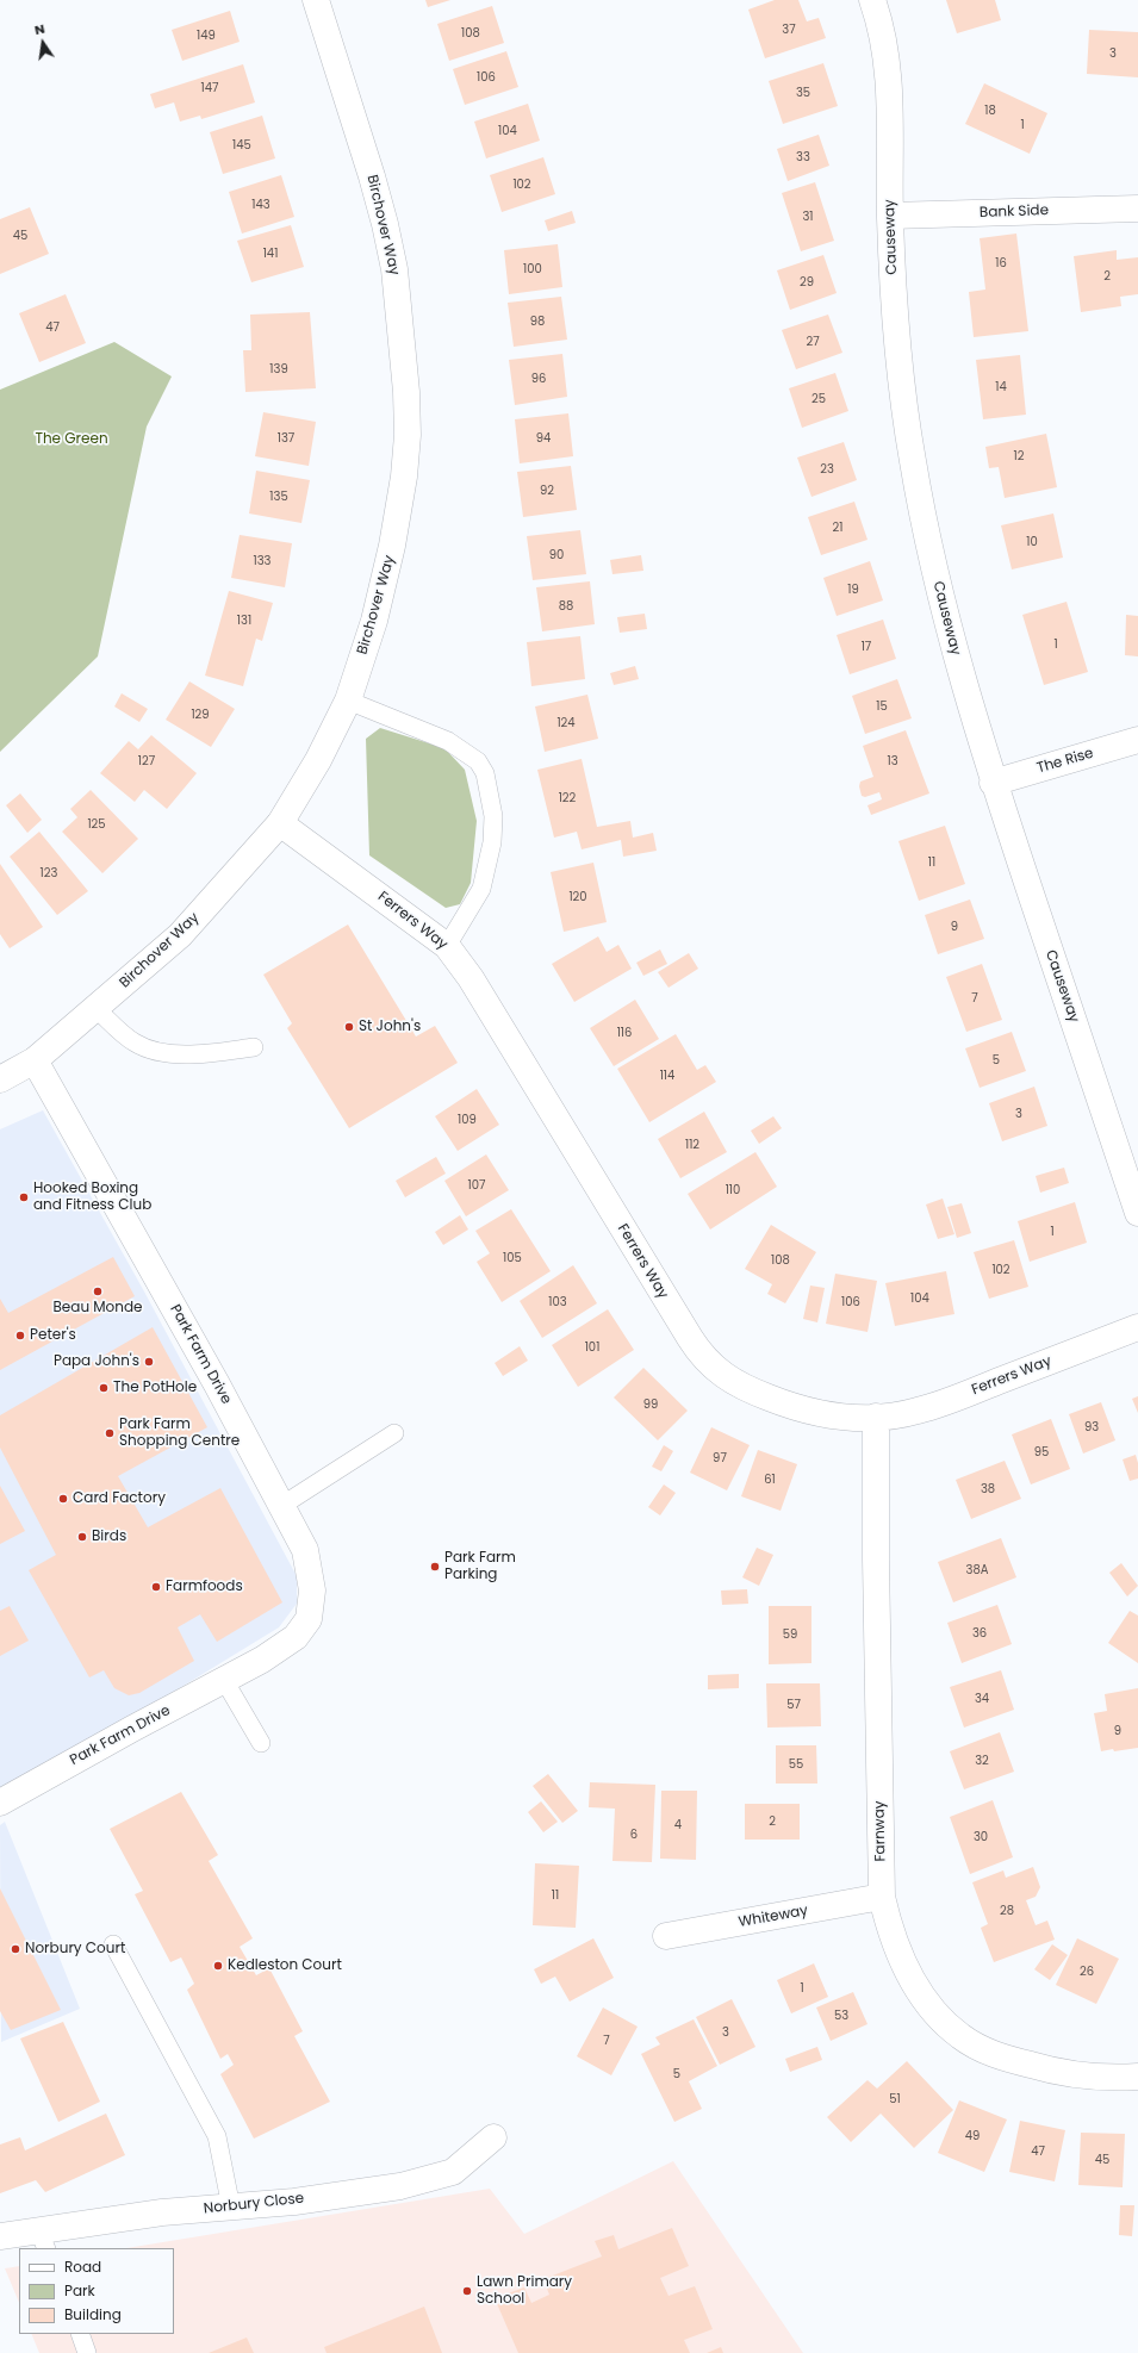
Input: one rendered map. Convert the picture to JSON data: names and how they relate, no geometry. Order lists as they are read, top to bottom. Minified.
{"streets":{"street":["Bank Side","Birchover Way","Causeway","The Rise","Ferrers Way","Park Farm Drive","Farnway","Whiteway","Norbury Close"]},"crossings":[["Bank Side","Causeway"],["Birchover Way","Ferrers Way"],["Birchover Way","Park Farm Drive"],["Causeway","The Rise"],["Ferrers Way","Farnway"],["Farnway","Whiteway"]],"parks":["The Green"],"places":["St John's","Hooked Boxing and Fitness Club","Beau Monde","Peter's","Papa John's","The PotHole","Park Farm Shopping Centre","Card Factory","Birds","Park Farm Parking","Farmfoods","Norbury Court","Kedleston Court","Lawn Primary School"],"house_numbers":["37","108","149","3","106","147","35","18","1","104","145","33","102","143","31","45","141","16","100","2","29","98","47","27","139","96","14","25","137","94","12","23","92","135","21","10","90","133","19","88","131","1","17","15","129","124","127","13","122","125","11","123","120","9","7","116","5","114","3","109","112","107","110","1","105","108","102","104","103","106","101","99","93","95","97","61","38","38A","36","59","34","57","9","32","55","2","4","6","30","11","28","26","1","53","3","7","5","51","49","47","45"],"legend":["Road","Park","Building"],"north":"top"}
